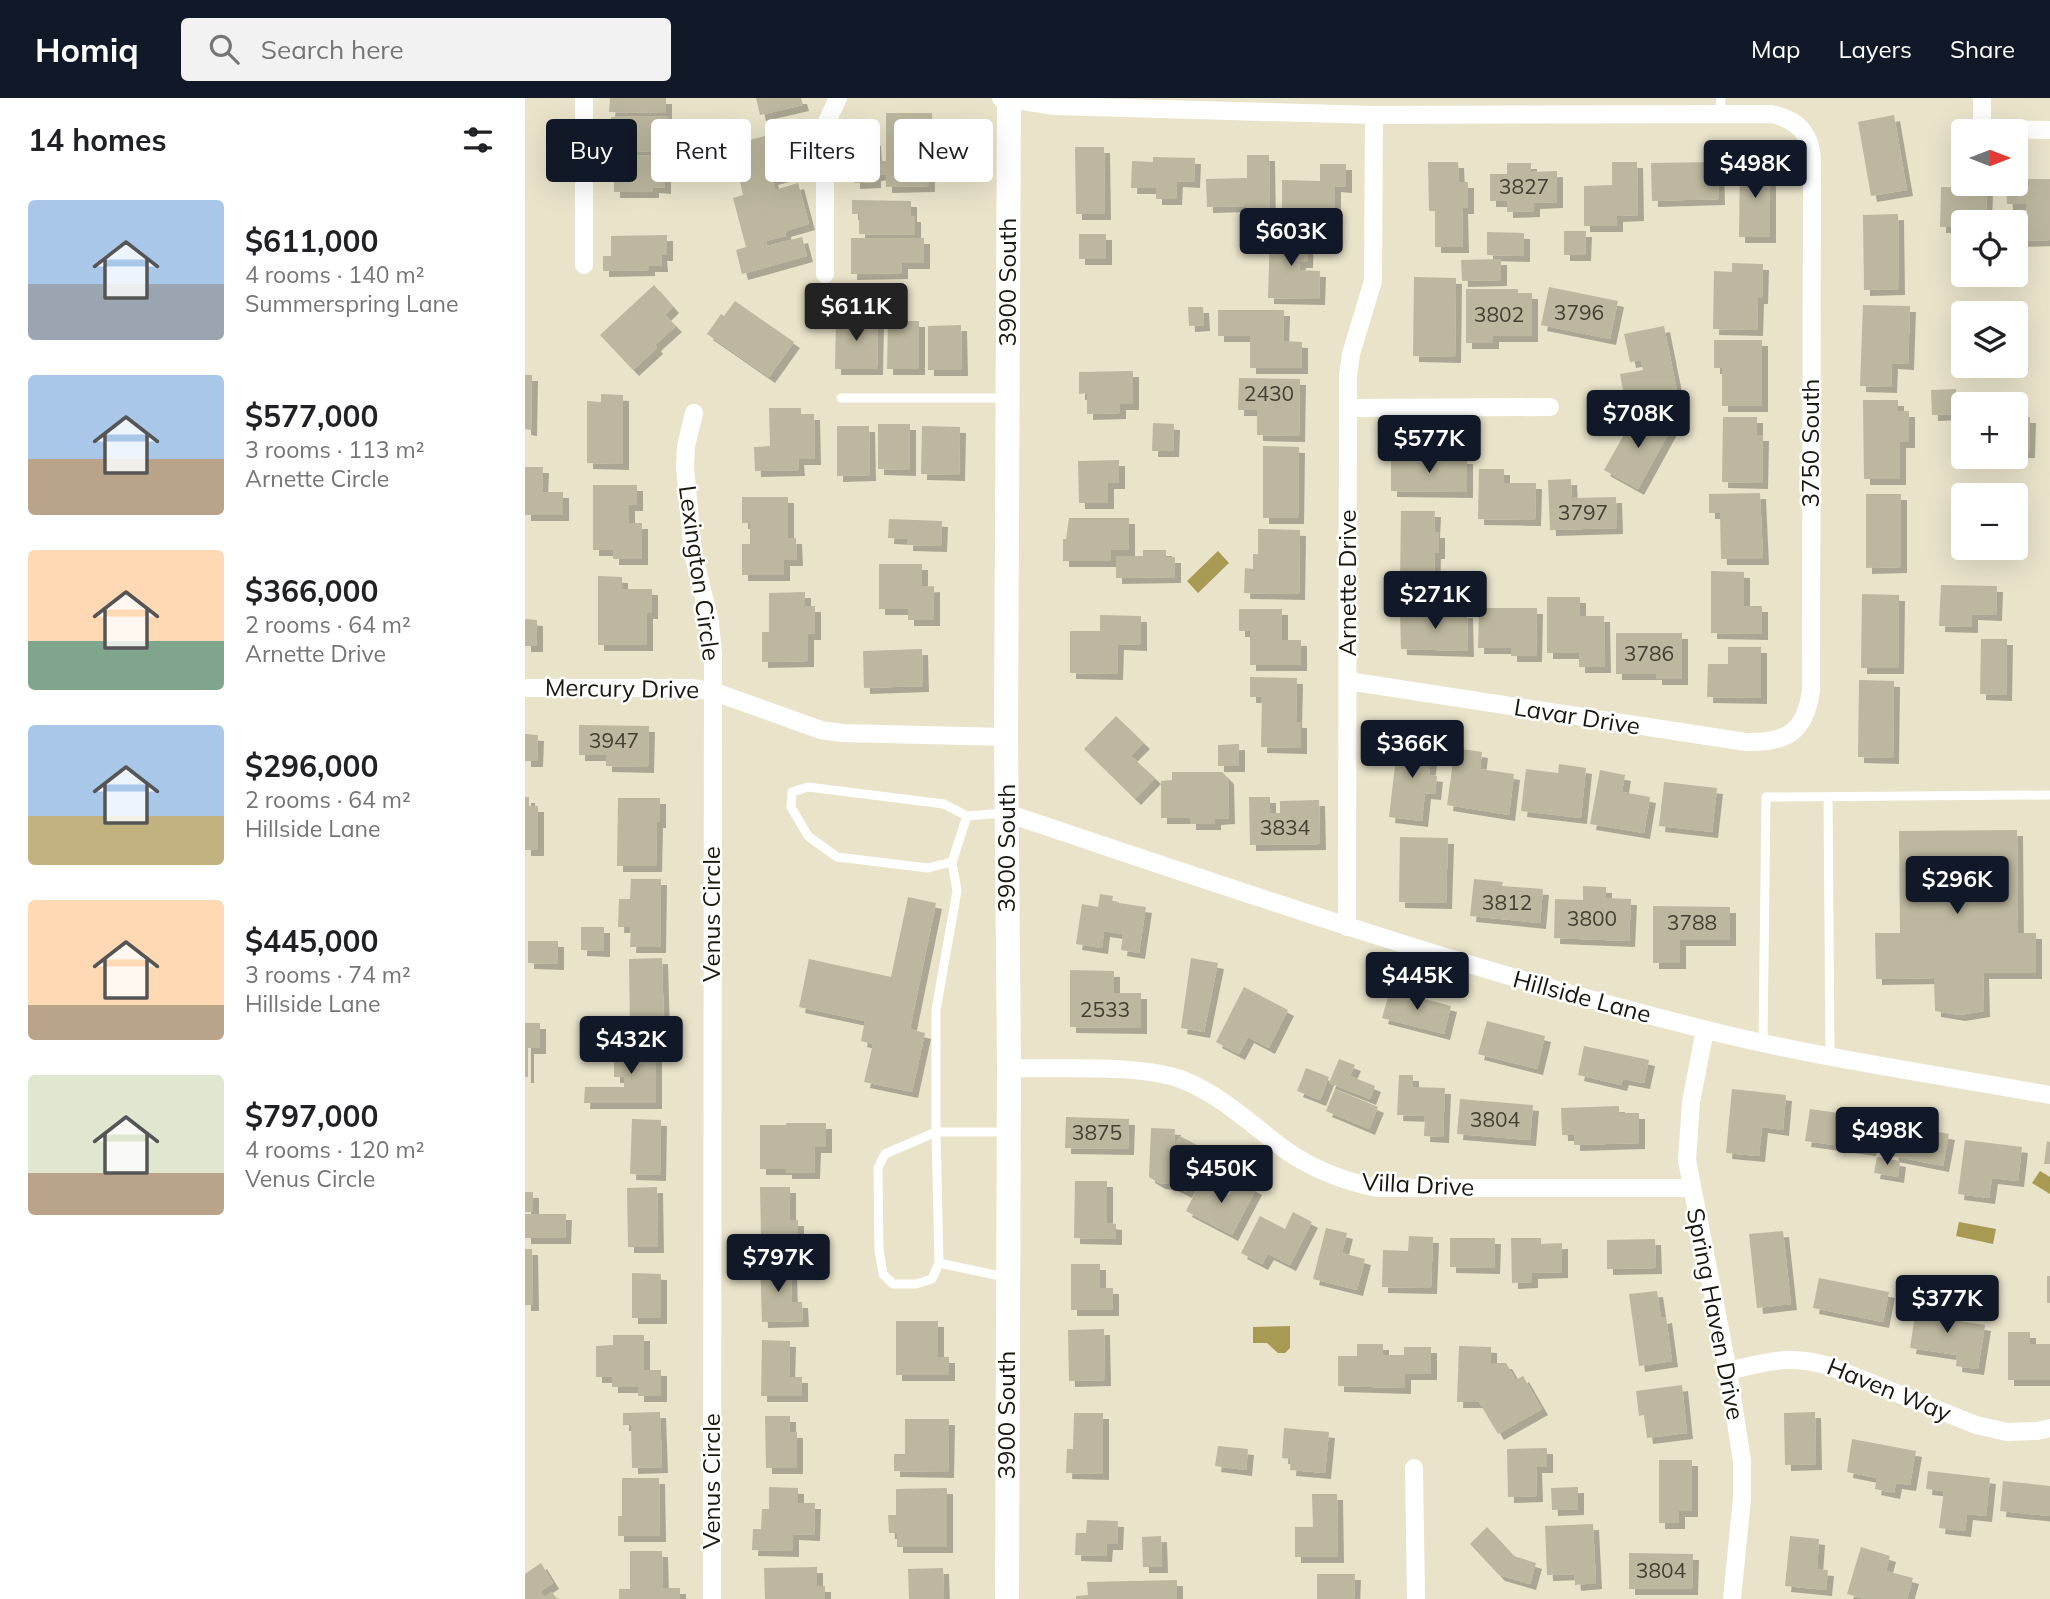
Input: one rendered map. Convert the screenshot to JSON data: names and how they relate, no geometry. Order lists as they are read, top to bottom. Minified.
{"streets":{"main road":["3900 South"],"street":["3750 South","Lexington Circle","Arnette Drive","Mercury Drive","Lavar Drive","Venus Circle","Hillside Lane","Villa Drive","Spring Haven Drive","Haven Way"]},"crossings":[["3900 South","3750 South"],["3900 South","Mercury Drive"],["3900 South","Hillside Lane"],["3900 South","Villa Drive"],["3750 South","Arnette Drive"],["3750 South","Lavar Drive"],["Lexington Circle","Mercury Drive"],["Lexington Circle","Venus Circle"],["Arnette Drive","Lavar Drive"],["Arnette Drive","Hillside Lane"],["Mercury Drive","Venus Circle"],["Hillside Lane","Spring Haven Drive"],["Villa Drive","Spring Haven Drive"],["Spring Haven Drive","Haven Way"]],"house_numbers":["3827","3796","3802","2430","3797","3786","3947","3834","3812","3800","3788","2533","3804","3875","3804"],"north":"right","page":{"header":"Homiq","search":"Search here","nav":["Map","Layers","Share"],"heading":"14 homes","map_buttons":["+","−"],"chip":["Buy","Rent","Filters","New"],"price":["$498K","$603K","$611K","$708K","$577K","$271K","$366K","$296K","$445K","$432K","$498K","$450K","$797K","$377K"],"list":[{"name":"$611,000","note":"4 rooms · 140 m² · Summerspring Lane"},{"name":"$577,000","note":"3 rooms · 113 m² · Arnette Circle"},{"name":"$366,000","note":"2 rooms · 64 m² · Arnette Drive"},{"name":"$296,000","note":"2 rooms · 64 m² · Hillside Lane"},{"name":"$445,000","note":"3 rooms · 74 m² · Hillside Lane"},{"name":"$797,000","note":"4 rooms · 120 m² · Venus Circle"}]}}
